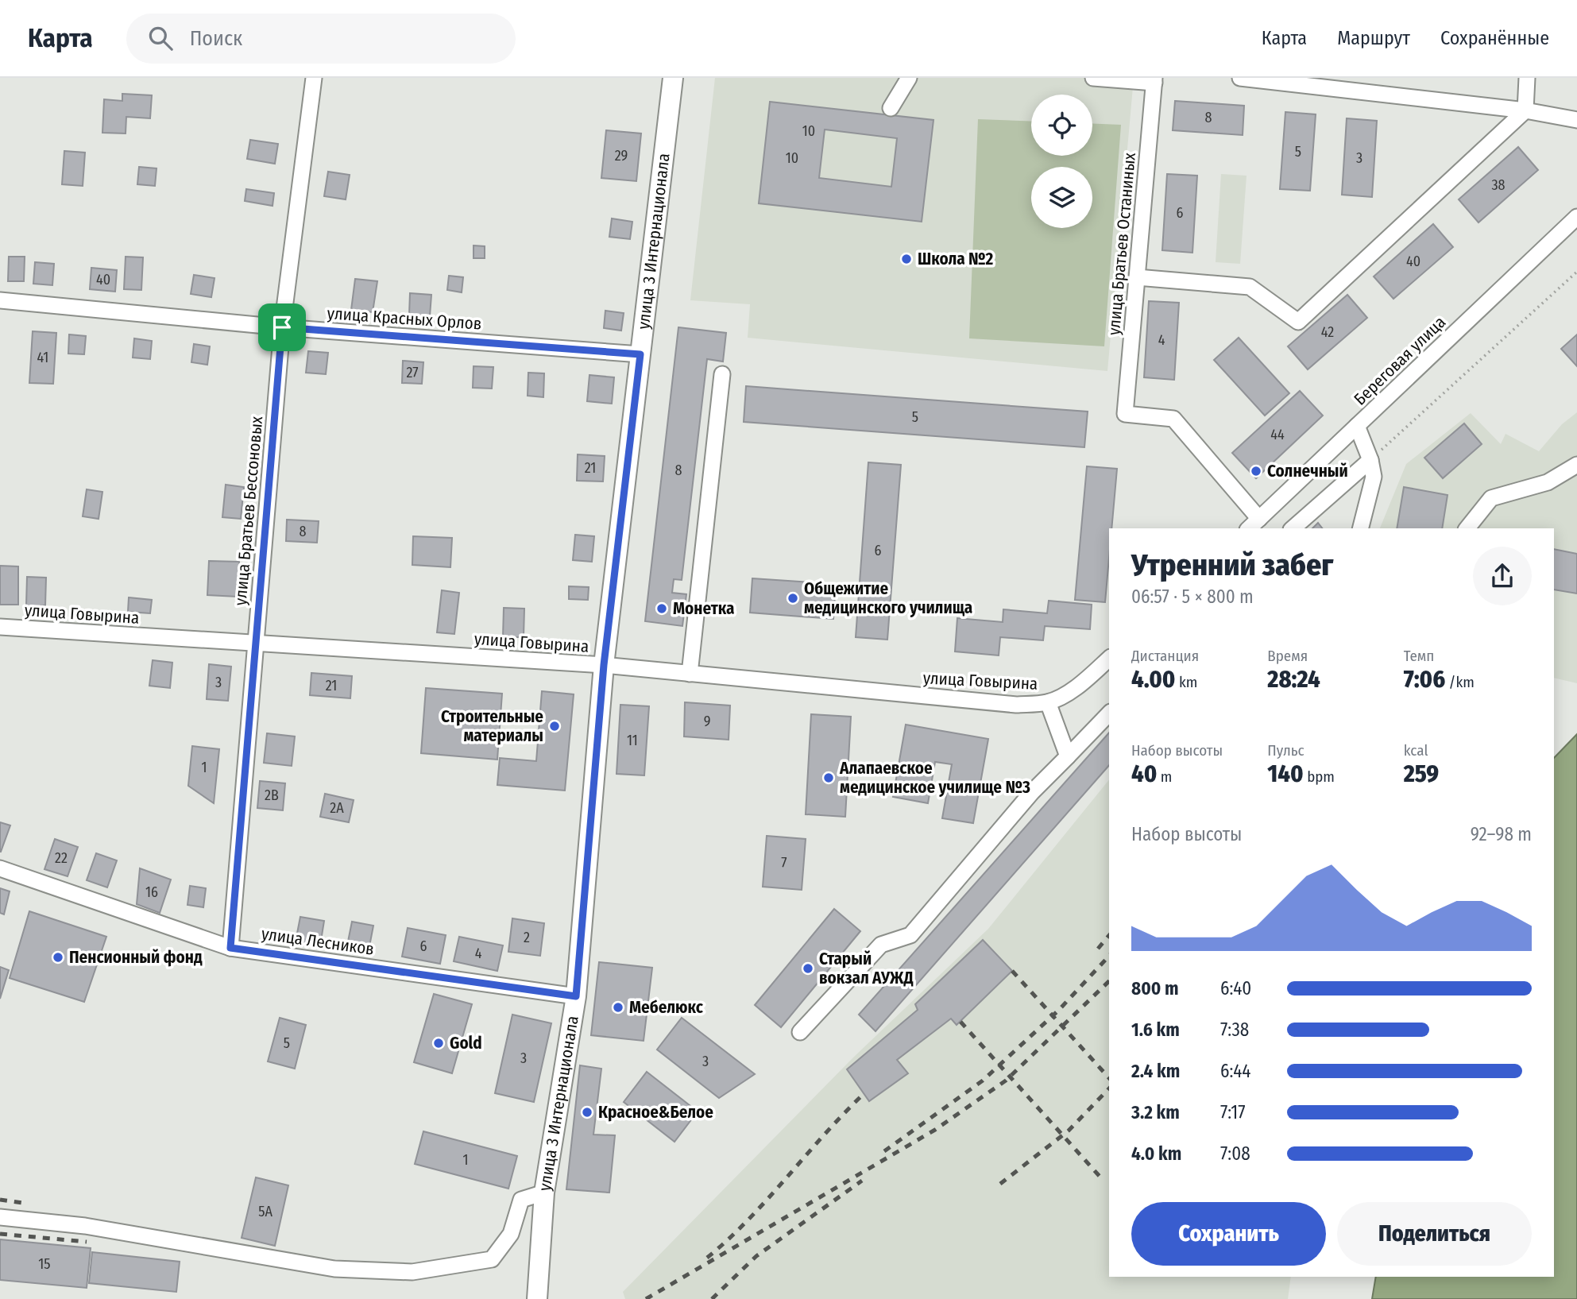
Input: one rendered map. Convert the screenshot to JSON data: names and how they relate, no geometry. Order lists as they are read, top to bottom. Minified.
{"streets":{"main road":["улица 3 Интернационала"],"street":["улица Братьев Останиных","улица Красных Орлов","Береговая улица","улица Братьев Бессоновых","улица Говырина","улица Лесников"]},"crossings":[["улица 3 Интернационала","улица Красных Орлов"],["улица 3 Интернационала","улица Говырина"],["улица 3 Интернационала","улица Лесников"],["улица Братьев Останиных","Береговая улица"],["улица Красных Орлов","улица Братьев Бессоновых"],["улица Братьев Бессоновых","улица Говырина"],["улица Братьев Бессоновых","улица Лесников"]],"places":["Школа №2","Солнечный","Общежитие медицинского училища","Монетка","Строительные материалы","Алапаевское медицинское училище №3","Пенсионный фонд","Старый вокзал АУЖД","Мебелюкс","Gold","Красное&Белое"],"house_numbers":["8","10","5","29","10","3","38","6","40","40","42","4","41","27","5","44","21","8","8","6","3","21","9","11","1","2В","2А","22","7","16","2","6","4","5","3","3","1","5А","15"],"page":{"header":"Карта","search":"Поиск","nav":["Карта","Маршрут","Сохранённые"],"heading":["Утренний забег","06:57 · 5 × 800 m"],"stats":[["Дистанция","4.00 km"],["Время","28:24"],["Темп","7:06 /km"],["Набор высоты","40 m"],["Пульс","140 bpm"],["kcal","259"]],"chart":["Набор высоты","92–98 m"],"list":[{"name":"800 m","note":"6:40"},{"name":"1.6 km","note":"7:38"},{"name":"2.4 km","note":"6:44"},{"name":"3.2 km","note":"7:17"},{"name":"4.0 km","note":"7:08"}],"buttons":["Сохранить","Поделиться"]}}
